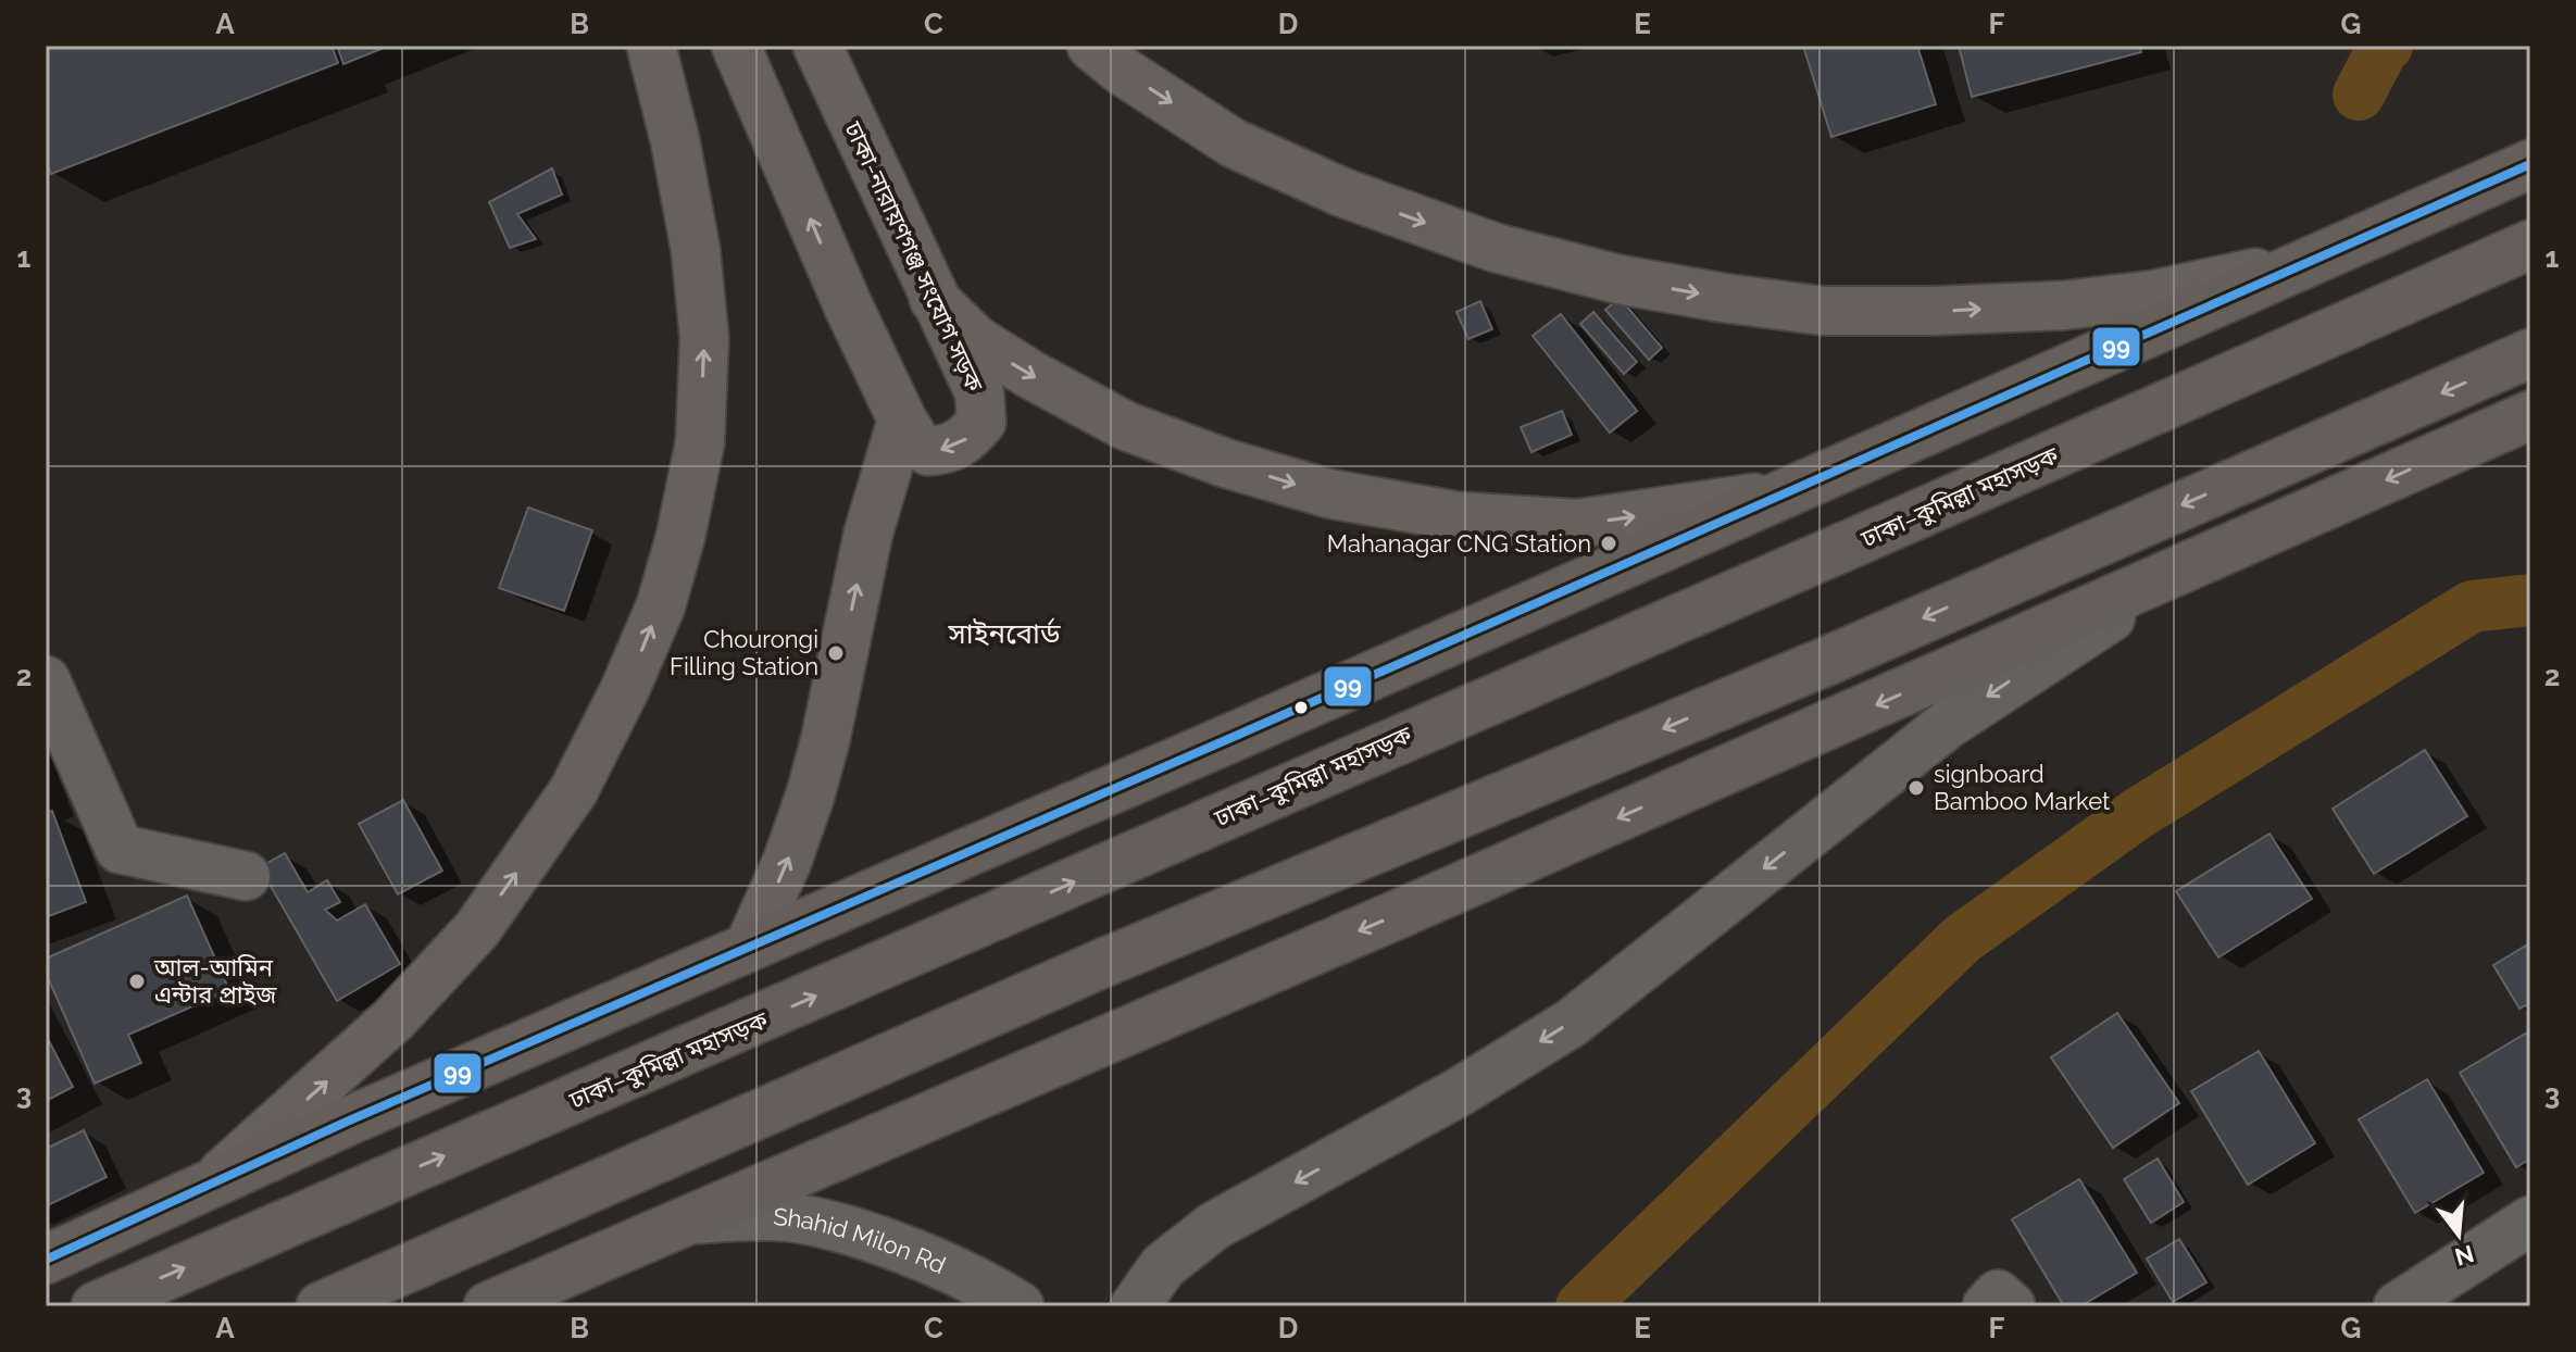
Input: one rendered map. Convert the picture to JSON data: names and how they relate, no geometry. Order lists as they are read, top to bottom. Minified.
{"streets":{"highway":["ঢাকা–কুমিল্লা মহাসড়ক"],"main road":["ঢাকা-নারায়ণগঞ্জ সংযোগ সড়ক"],"street":["Shahid Milon Rd"]},"districts":["সাইনবোর্ড"],"places":["Mahanagar CNG Station","Chourongi Filling Station","signboard Bamboo Market","আল-আমিন এন্টার প্রাইজ"],"lines":["transit line 99"],"north":"bottom","grid":{"columns":["A","B","C","D","E","F","G"],"rows":["1","2","3"]}}
